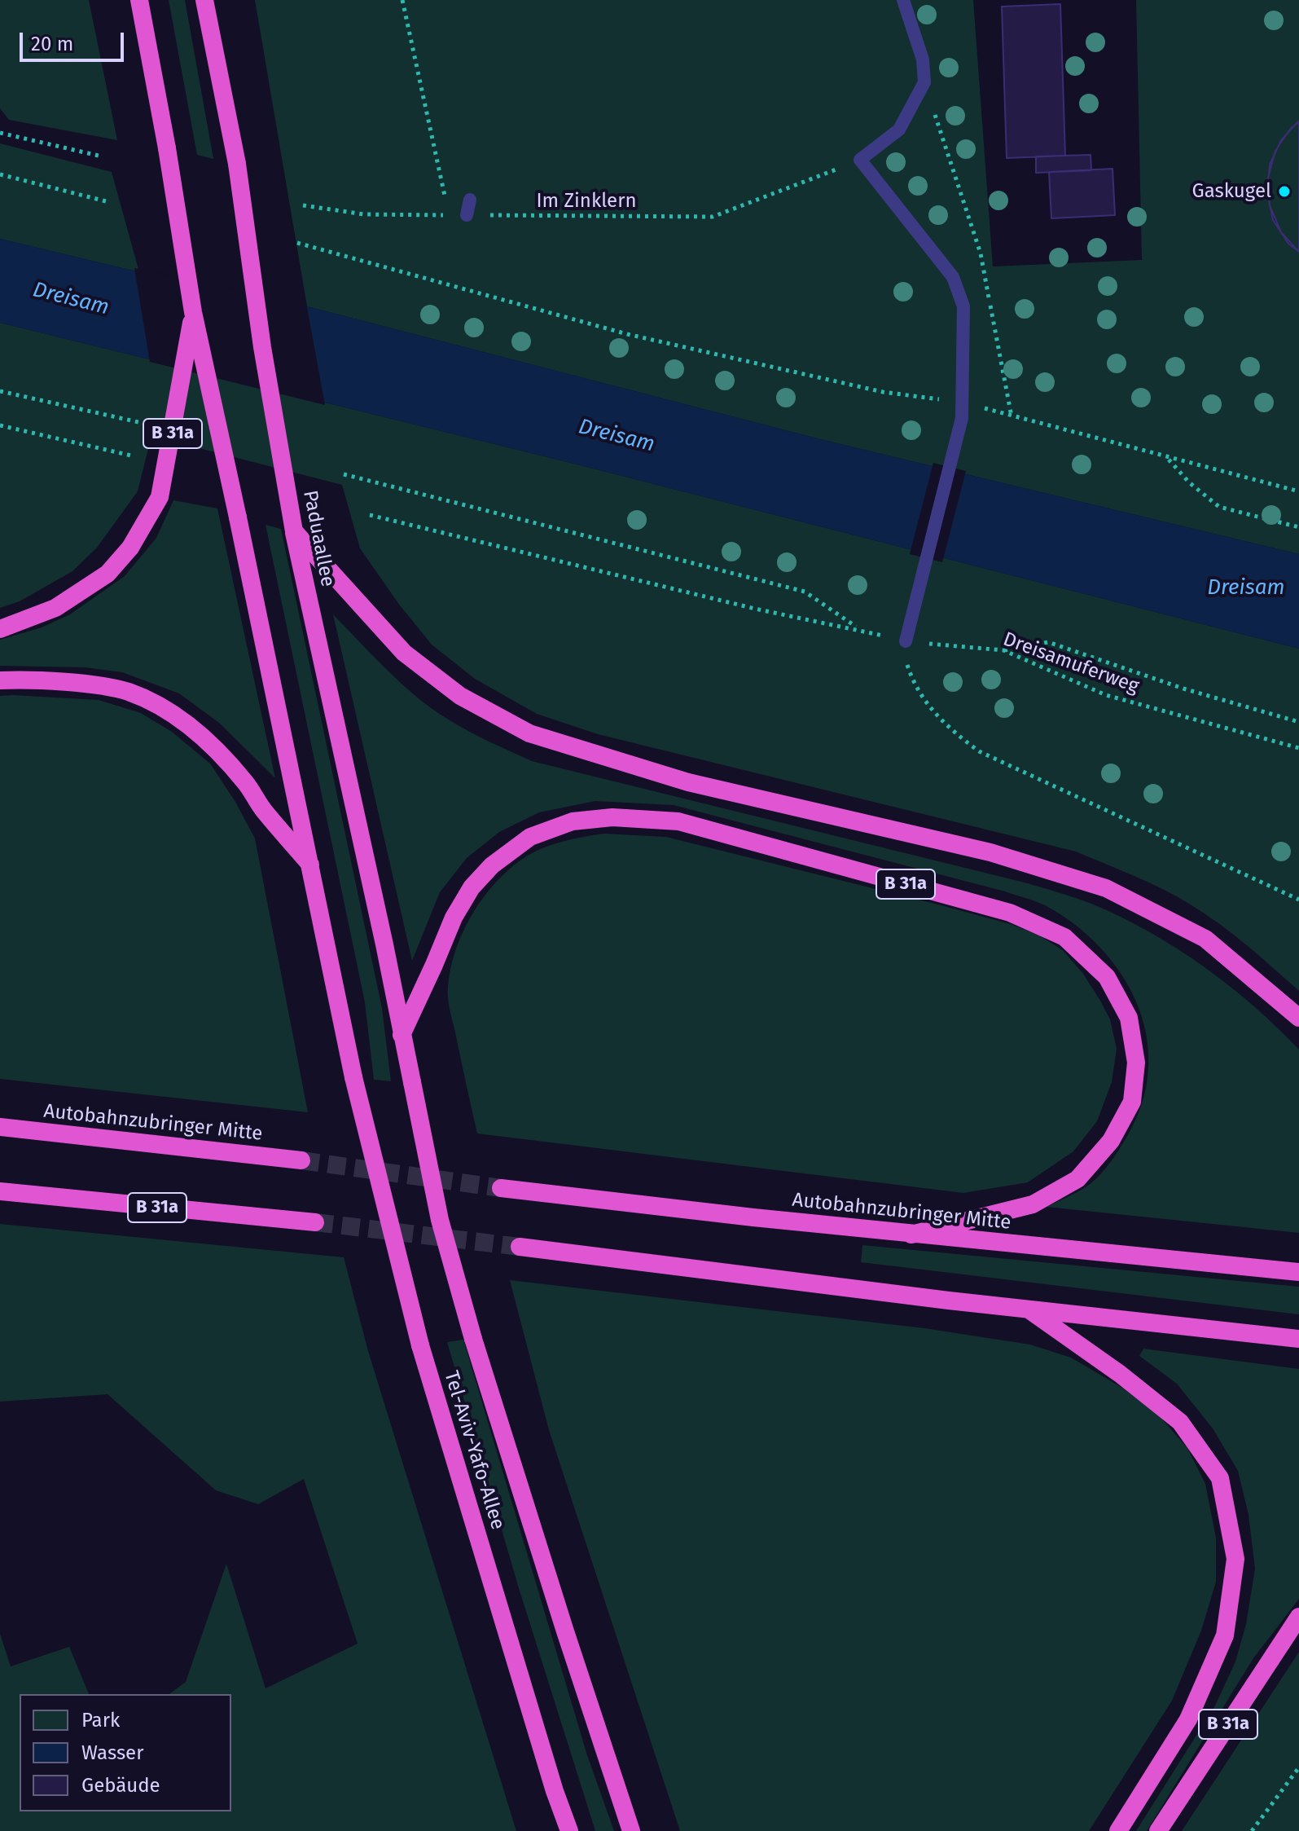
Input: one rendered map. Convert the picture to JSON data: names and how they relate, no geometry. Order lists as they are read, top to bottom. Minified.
{"streets":{"highway":["B 31a","Paduaallee","Autobahnzubringer Mitte","Tel-Aviv-Yafo-Allee"],"path":["Im Zinklern","Dreisamuferweg"]},"crossings":[["B 31a","Paduaallee"],["B 31a","Autobahnzubringer Mitte"],["Paduaallee","Tel-Aviv-Yafo-Allee"]],"water":["Dreisam"],"places":["Gaskugel"],"legend":["Park","Wasser","Gebäude"],"scale_bar":"20 m"}
